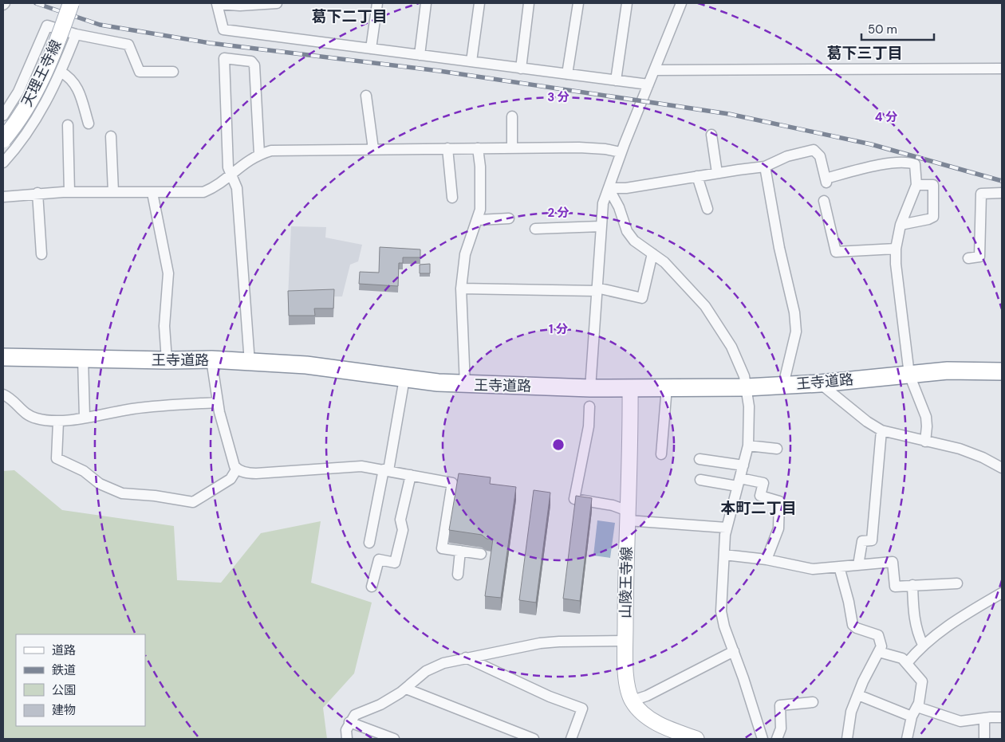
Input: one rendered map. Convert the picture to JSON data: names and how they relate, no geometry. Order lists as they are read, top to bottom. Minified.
{"streets":{"highway":["王寺道路"],"main road":["天理王寺線","山陵王寺線"]},"crossings":[["王寺道路","山陵王寺線"]],"districts":["葛下二丁目","葛下三丁目","本町二丁目"],"legend":["道路","鉄道","公園","建物"],"scale_bar":"50 m","rings":["3 分","4 分","2 分","1 分"]}
